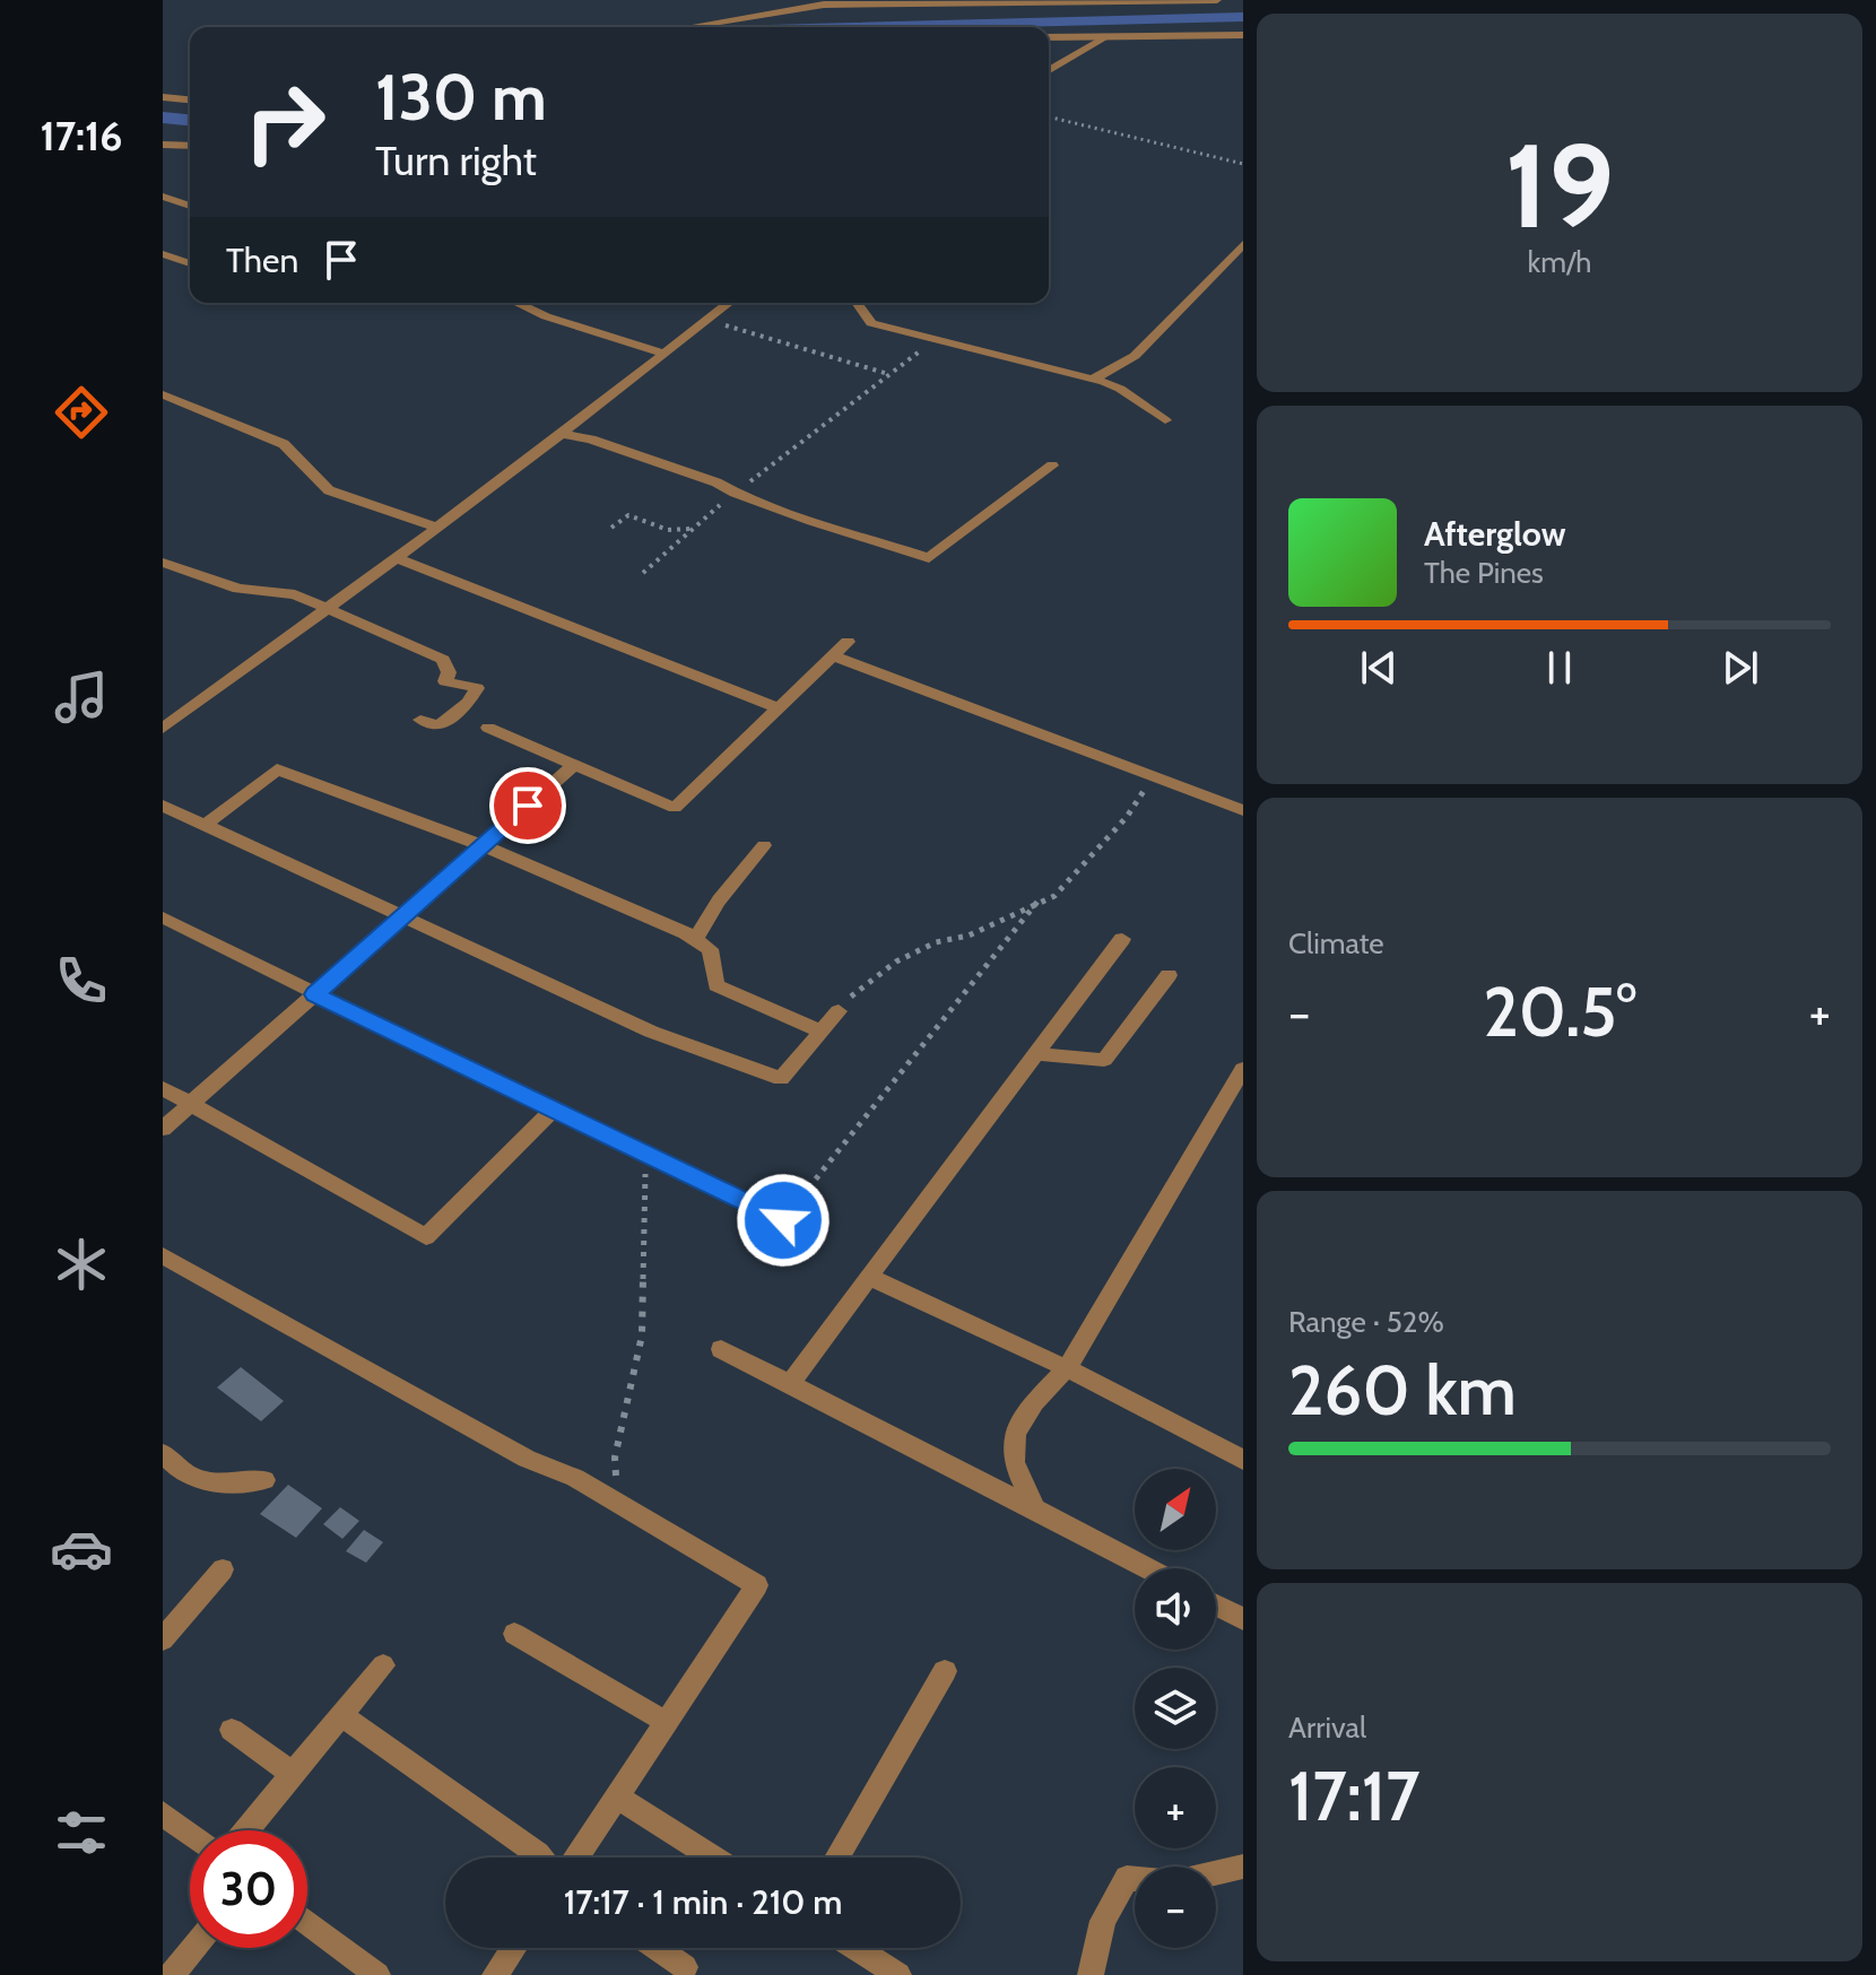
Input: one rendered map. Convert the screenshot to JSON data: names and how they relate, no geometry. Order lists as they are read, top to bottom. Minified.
{"north":"top right","page":{"tabs":"17:16","tile":[["19","km/h"],"Climate",["Range · 52%","260 km"],["Arrival","17:17"]],"turn":["130 m","Turn right"],"then":"Then","song":["Afterglow","The Pines"],"heat":["−","20.5°","+"],"map_buttons":["+","−"],"limit":"30","trip":"17:17 · 1 min · 210 m"}}
